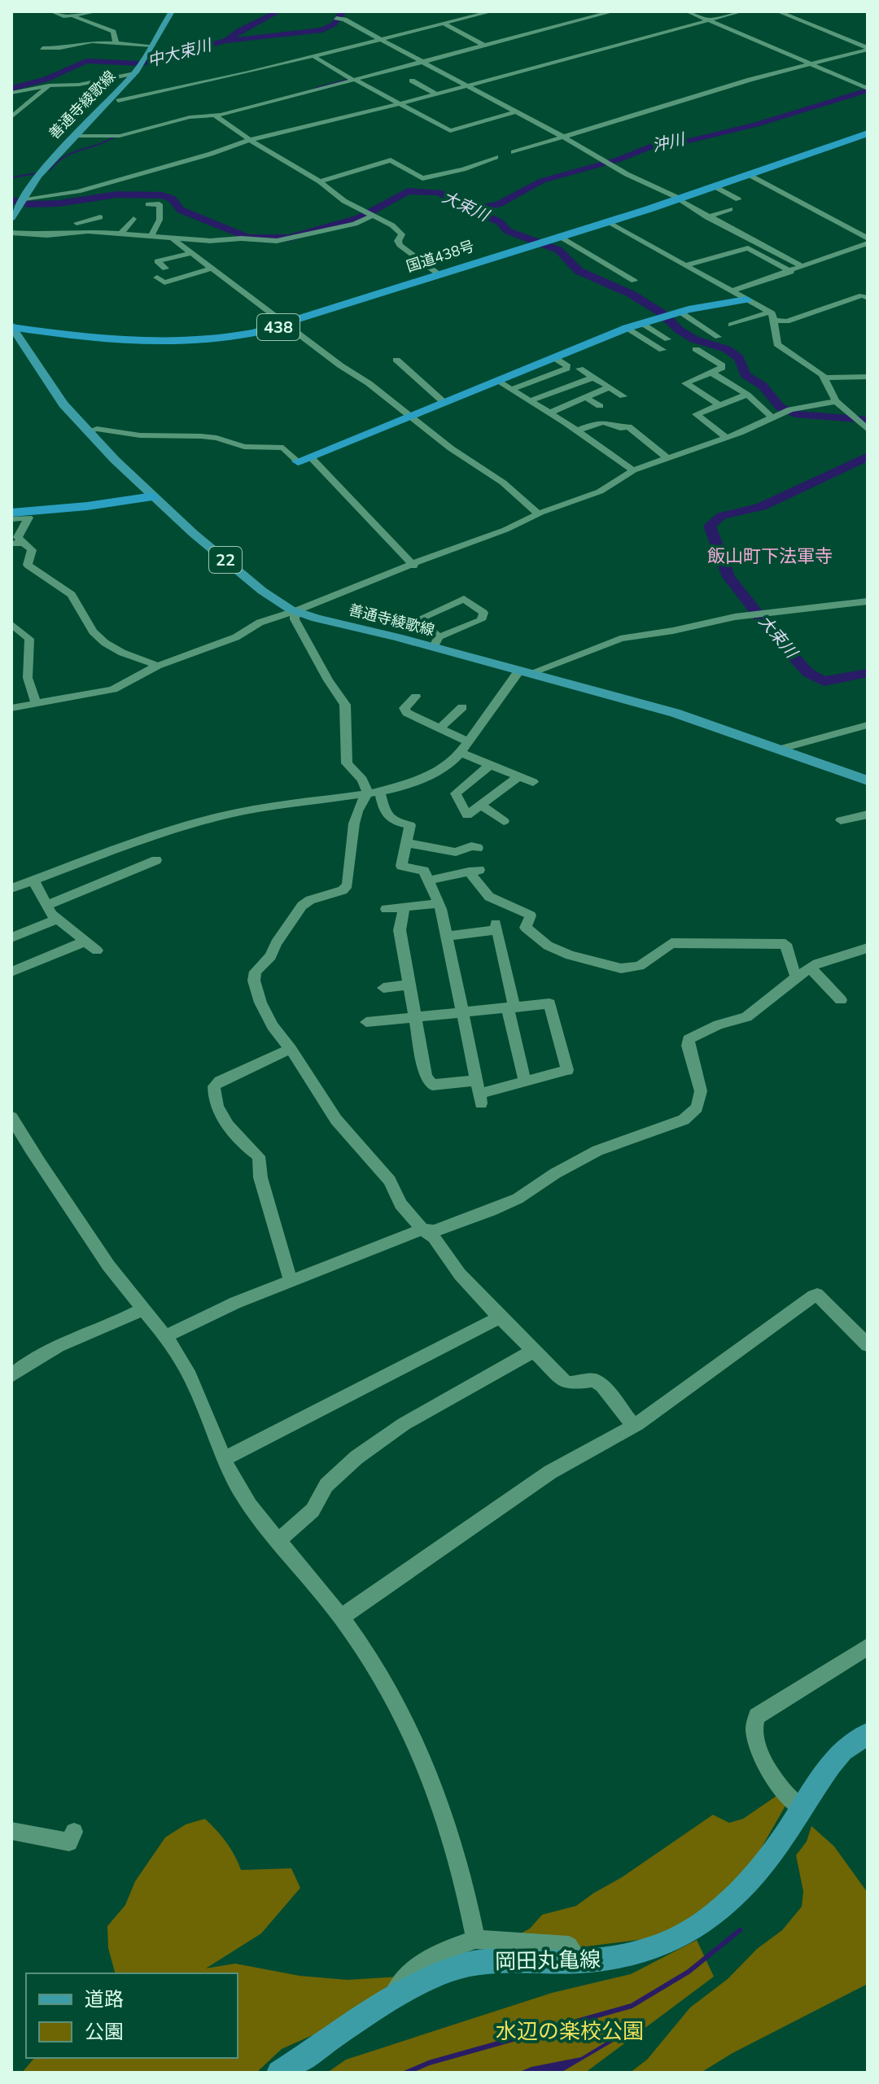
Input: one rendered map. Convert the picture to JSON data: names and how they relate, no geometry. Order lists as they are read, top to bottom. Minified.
{"streets":{"highway":["国道438号","438"],"main road":["善通寺綾歌線","22","岡田丸亀線"]},"crossings":[["善通寺綾歌線","国道438号"]],"districts":["飯山町下法軍寺"],"water":["中大束川","沖川","大束川"],"parks":["水辺の楽校公園"],"legend":["道路","公園"]}
